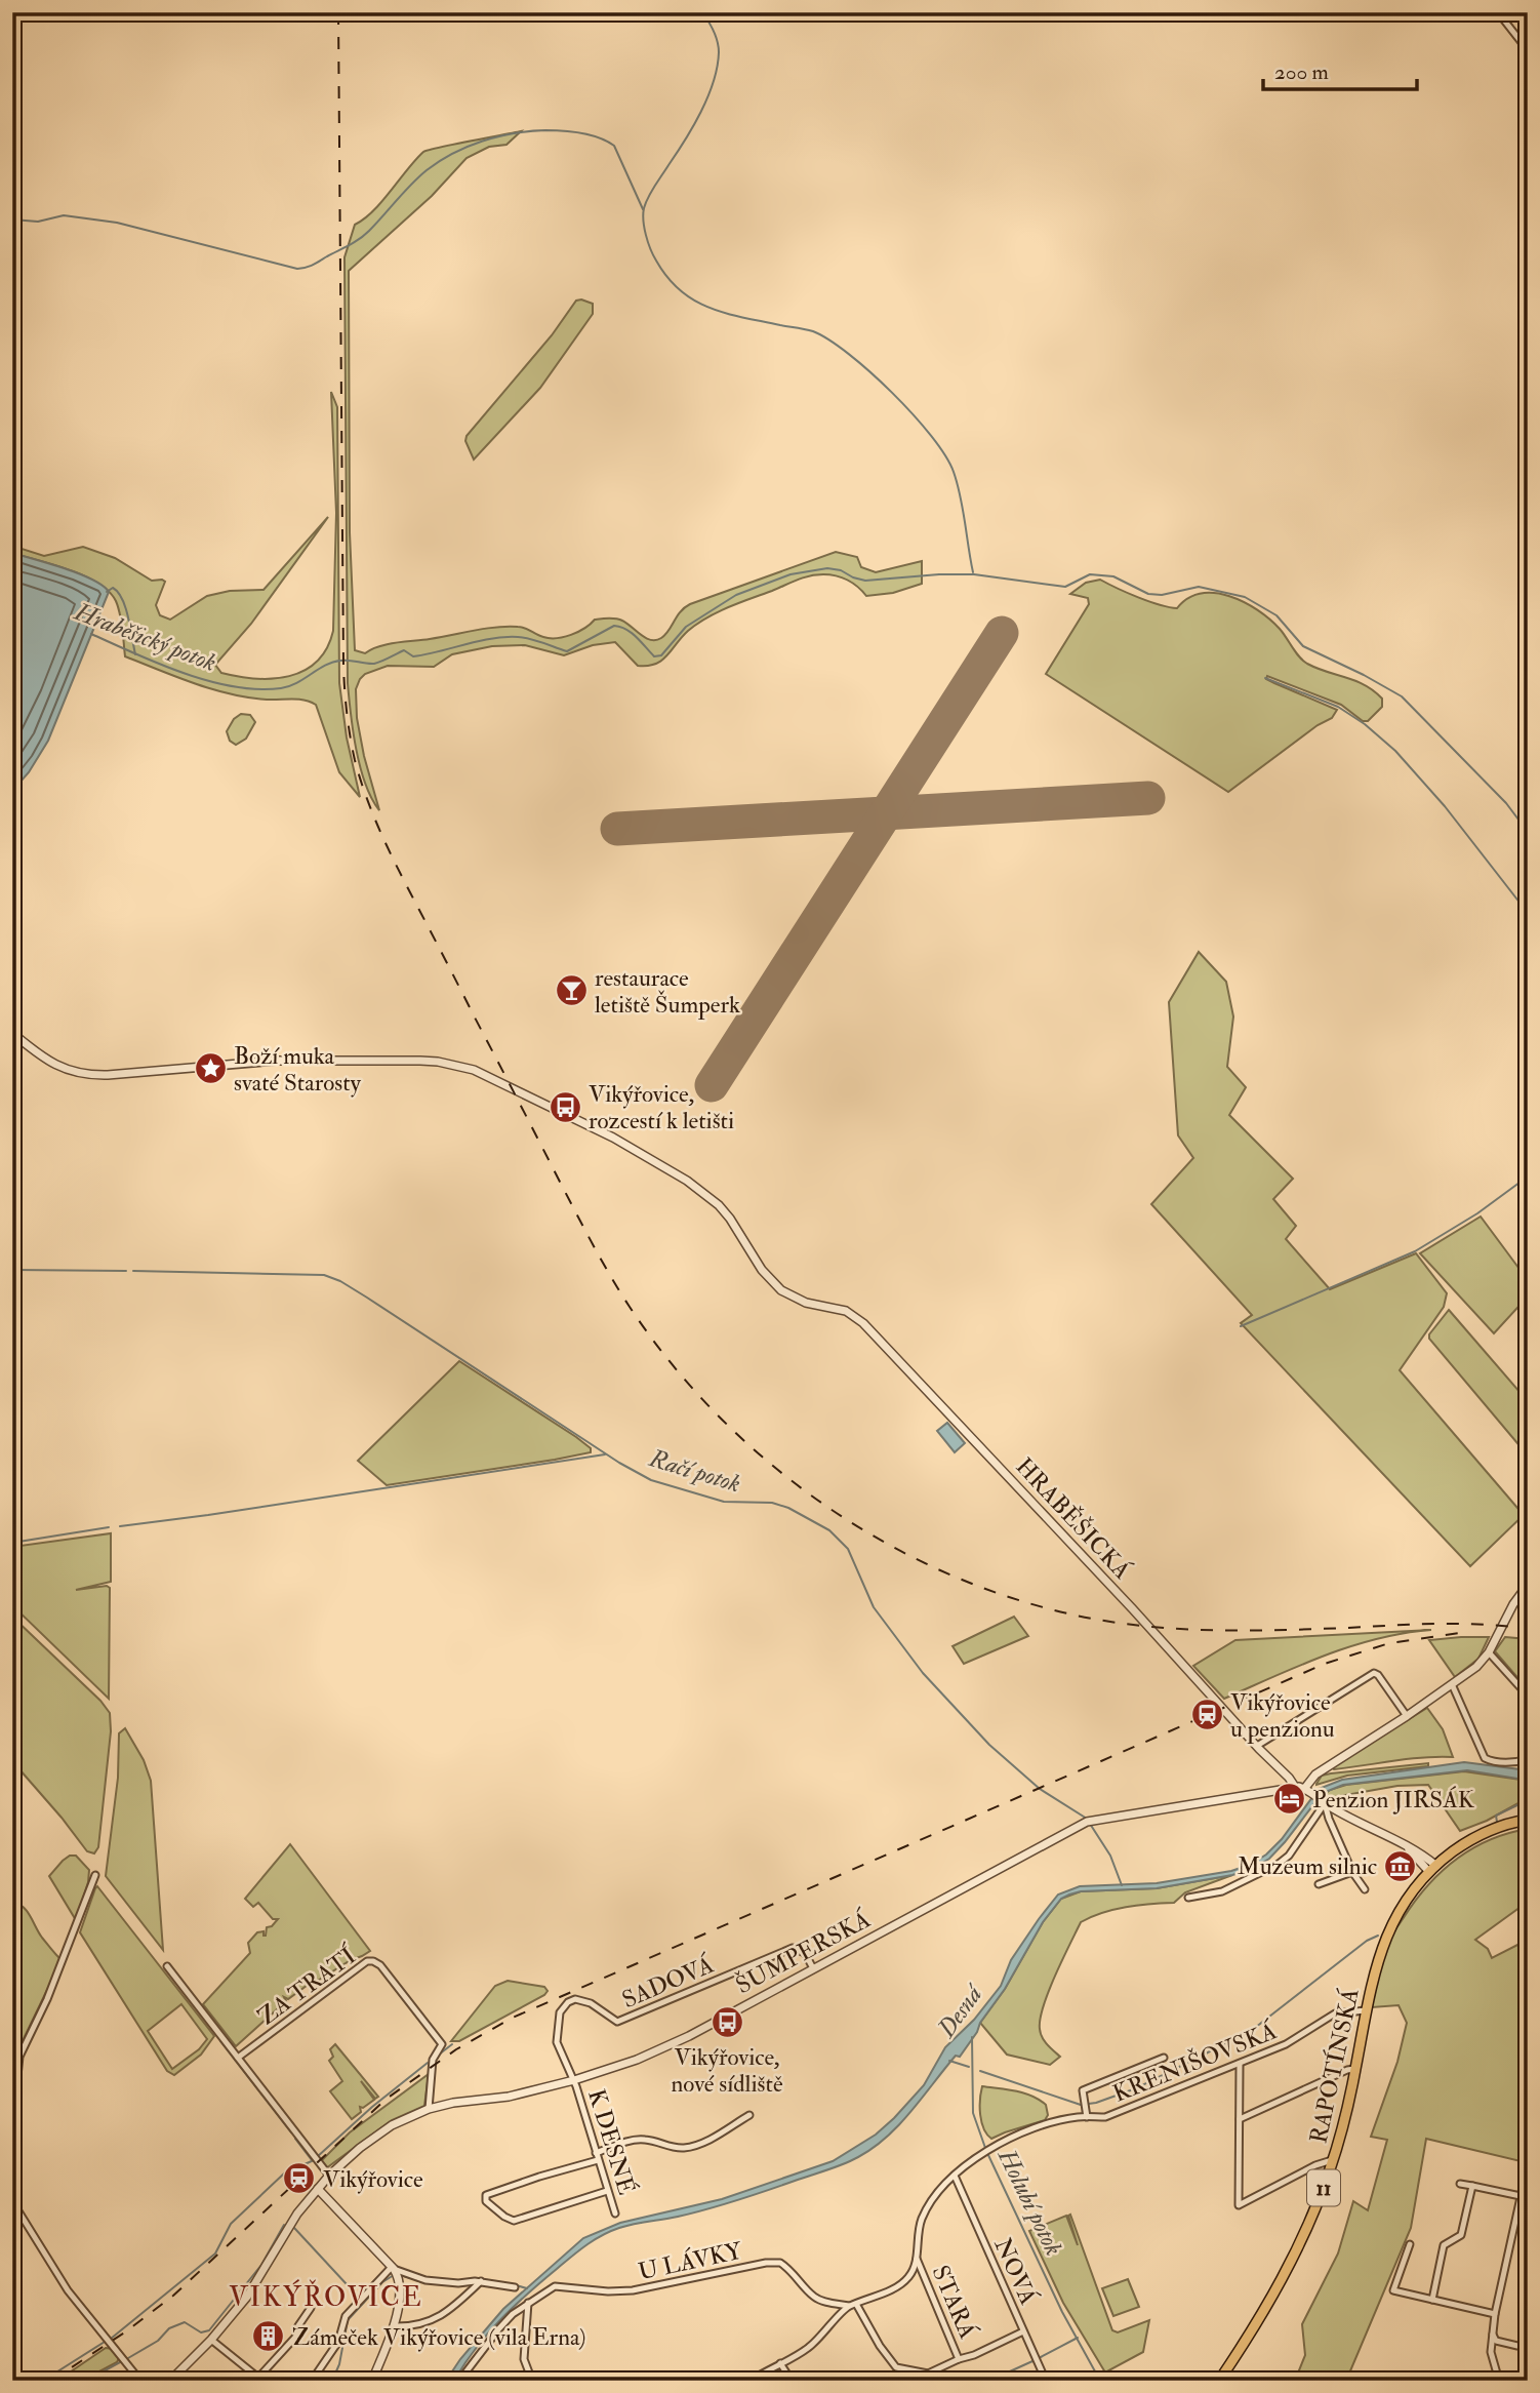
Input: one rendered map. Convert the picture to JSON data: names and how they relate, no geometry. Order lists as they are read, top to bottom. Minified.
{"streets":{"main road":["RAPOTÍNSKÁ","11"],"street":["HRABĚŠICKÁ","ŠUMPERSKÁ","SADOVÁ","ZA TRATÍ","KRENIŠOVSKÁ","K DESNÉ","U LÁVKY","NOVÁ","STARÁ"]},"crossings":[["HRABĚŠICKÁ","ŠUMPERSKÁ"],["ŠUMPERSKÁ","SADOVÁ"],["ŠUMPERSKÁ","ZA TRATÍ"],["ŠUMPERSKÁ","K DESNÉ"],["SADOVÁ","K DESNÉ"],["KRENIŠOVSKÁ","RAPOTÍNSKÁ"],["KRENIŠOVSKÁ","NOVÁ"],["KRENIŠOVSKÁ","STARÁ"],["NOVÁ","STARÁ"]],"districts":["VIKÝŘOVICE"],"water":["Hraběšický potok","Račí potok","Desná","Holubí potok"],"places":{"bar":["restaurace letiště Šumperk"],"place":["Boží muka svaté Starosty"],"bus stop":["Vikýřovice, rozcestí k letišti","Vikýřovice, nové sídliště"],"station":["Vikýřovice u penzionu","Vikýřovice"],"hotel":["Penzion JIRSÁK"],"museum":["Muzeum silnic"],"building":["Zámeček Vikýřovice (vila Erna)"]},"scale_bar":"200 m"}
